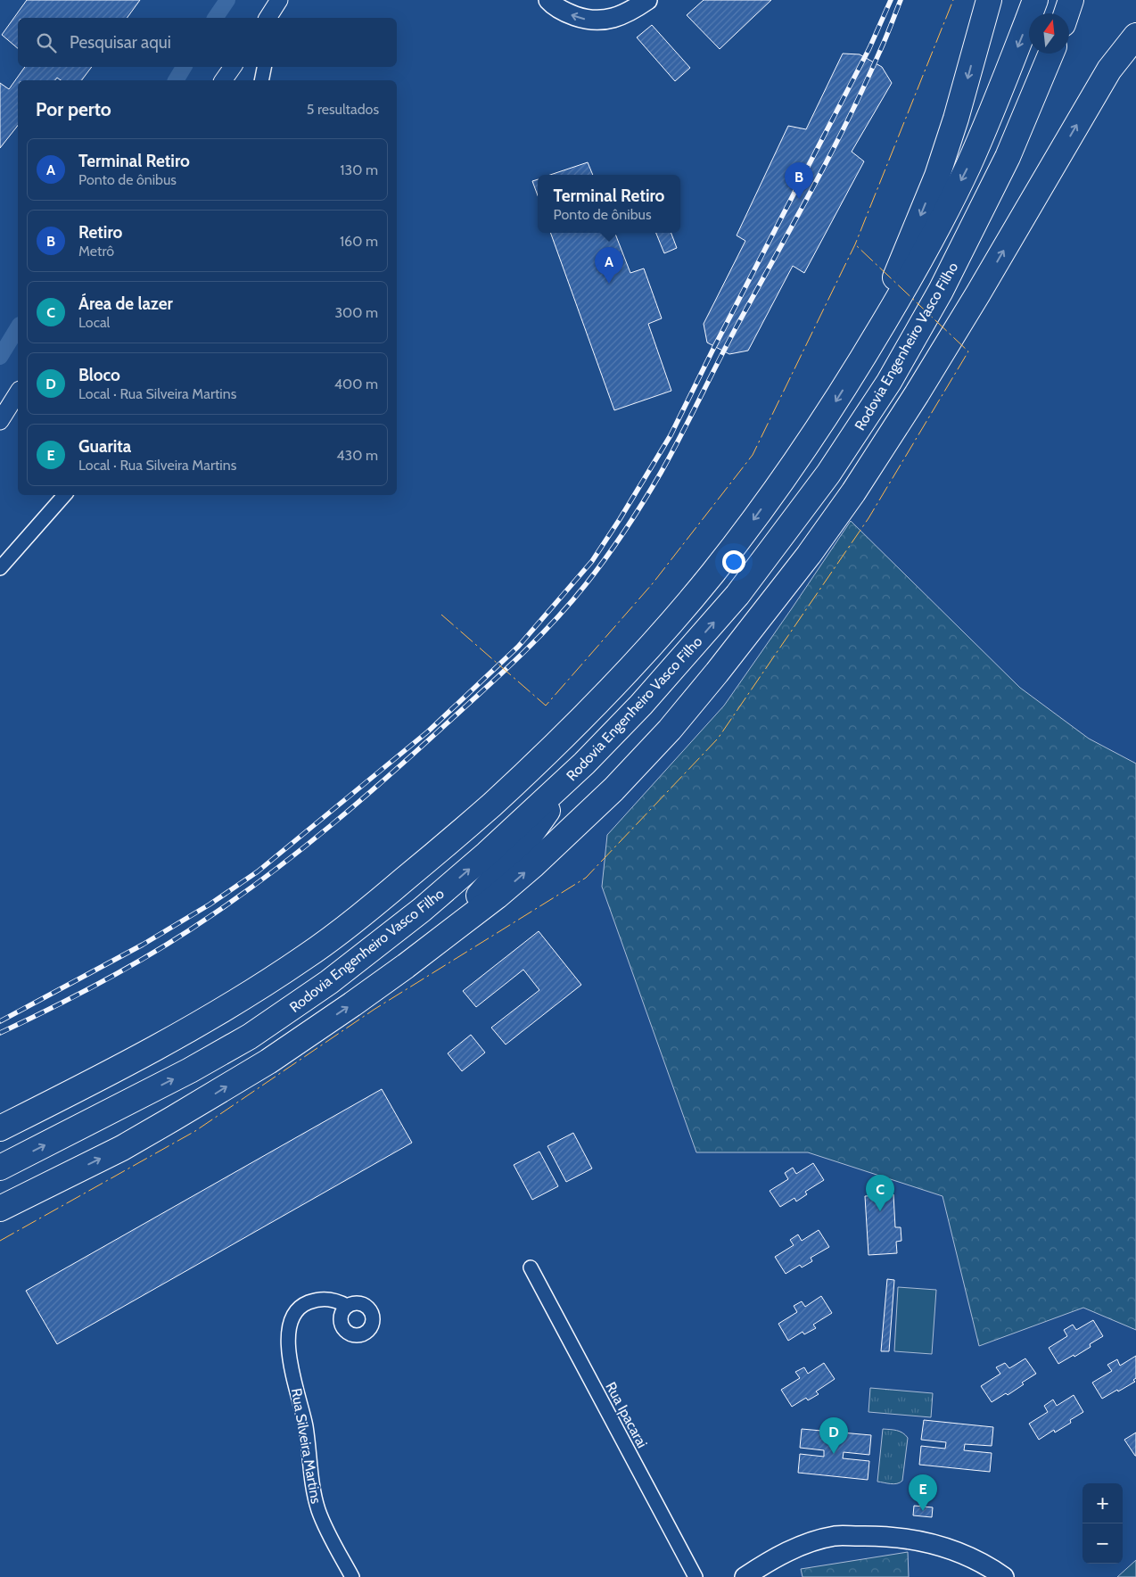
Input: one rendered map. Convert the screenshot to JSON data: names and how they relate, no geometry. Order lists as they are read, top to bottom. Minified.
{"streets":{"highway":["Rodovia Engenheiro Vasco Filho"],"street":["Rua Ipacarai","Rua Silveira Martins"]},"north":"top","page":{"search":"Pesquisar aqui","heading":["Por perto","5 resultados"],"list":[{"mark":"A","name":"Terminal Retiro","note":"Ponto de ônibus","value":"130 m"},{"mark":"B","name":"Retiro","note":"Metrô","value":"160 m"},{"mark":"C","name":"Área de lazer","note":"Local","value":"300 m"},{"mark":"D","name":"Bloco","note":"Local · Rua Silveira Martins","value":"400 m"},{"mark":"E","name":"Guarita","note":"Local · Rua Silveira Martins","value":"430 m"}],"pins":["B","A","C","D","E"],"popup":["Terminal Retiro","Ponto de ônibus"],"map_buttons":["+","−"]}}
